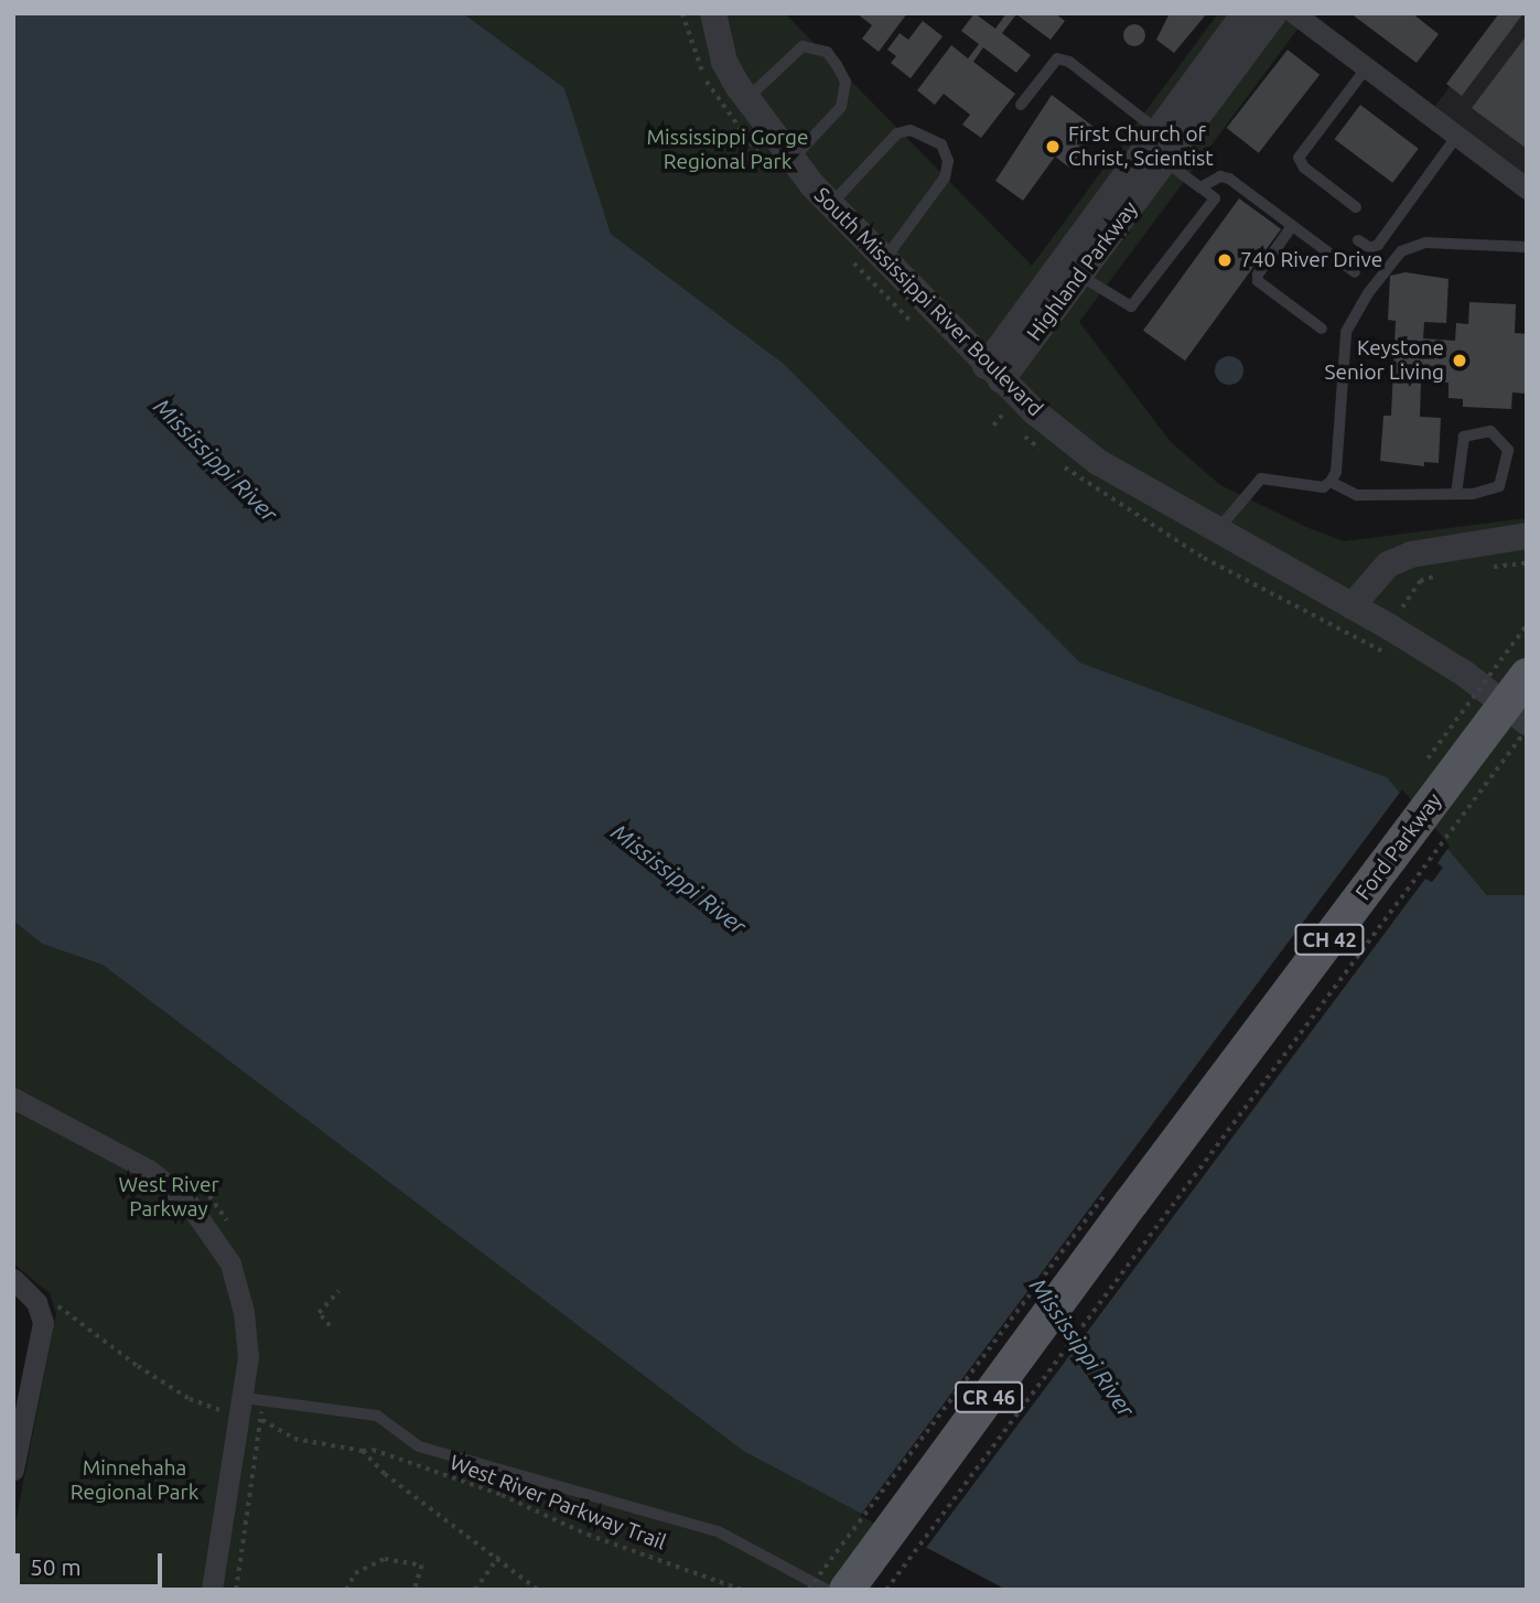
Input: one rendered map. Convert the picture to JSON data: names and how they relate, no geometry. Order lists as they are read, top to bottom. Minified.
{"streets":{"main road":["Ford Parkway","CH 42","CR 46"],"street":["Highland Parkway","South Mississippi River Boulevard"],"path":["West River Parkway Trail"]},"crossings":[["Highland Parkway","South Mississippi River Boulevard"],["Ford Parkway","CR 46"]],"water":["Mississippi River"],"parks":["Mississippi Gorge Regional Park","West River Parkway","Minnehaha Regional Park"],"places":["First Church of Christ, Scientist","740 River Drive","Keystone Senior Living"],"scale_bar":"50 m"}
